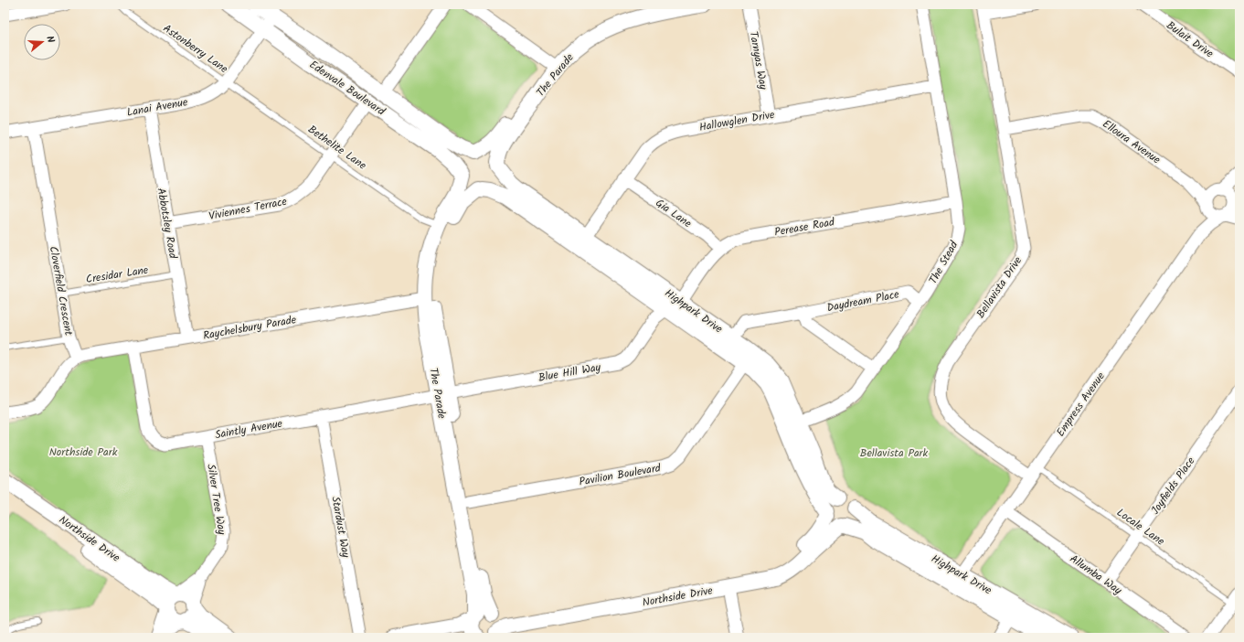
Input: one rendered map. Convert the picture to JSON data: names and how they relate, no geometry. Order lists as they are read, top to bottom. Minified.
{"streets":{"street":["Bulait Drive","Tarnyas Way","The Parade","Edenvale Boulevard","Lanai Avenue","Hallowglen Drive","Elloura Avenue","Viviennes Terrace","Gia Lane","Abbotsley Road","Perease Road","The Stead","Bellavista Drive","Cloverfield Crescent","Daydream Place","Highpark Drive","Raychelsbury Parade","Blue Hill Way","Empress Avenue","Saintly Avenue","Pavilion Boulevard","Joyfields Place","Silver Tree Way","Stardust Way","Northside Drive","Allumba Way"],"lane":["Astonberry Lane","Bethelite Lane","Cresidar Lane","Locale Lane"]},"crossings":[["Astonberry Lane","Lanai Avenue"],["Astonberry Lane","Bethelite Lane"],["Tarnyas Way","Hallowglen Drive"],["The Parade","Edenvale Boulevard"],["The Parade","Bethelite Lane"],["The Parade","Highpark Drive"],["The Parade","Raychelsbury Parade"],["The Parade","Blue Hill Way"],["The Parade","Saintly Avenue"],["The Parade","Pavilion Boulevard"],["The Parade","Northside Drive"],["Edenvale Boulevard","Lanai Avenue"],["Edenvale Boulevard","Viviennes Terrace"],["Edenvale Boulevard","Highpark Drive"],["Lanai Avenue","Bethelite Lane"],["Lanai Avenue","Abbotsley Road"],["Lanai Avenue","Cloverfield Crescent"],["Hallowglen Drive","Gia Lane"],["Hallowglen Drive","The Stead"],["Hallowglen Drive","Highpark Drive"],["Elloura Avenue","Bellavista Drive"],["Elloura Avenue","Empress Avenue"],["Bethelite Lane","Viviennes Terrace"],["Viviennes Terrace","Abbotsley Road"],["Gia Lane","Perease Road"],["Abbotsley Road","Cresidar Lane"],["Abbotsley Road","Raychelsbury Parade"],["Perease Road","The Stead"],["Perease Road","Highpark Drive"],["The Stead","Daydream Place"],["The Stead","Highpark Drive"],["Cresidar Lane","Cloverfield Crescent"],["Bellavista Drive","Empress Avenue"],["Cloverfield Crescent","Raychelsbury Parade"],["Daydream Place","Highpark Drive"],["Highpark Drive","Blue Hill Way"],["Highpark Drive","Empress Avenue"],["Highpark Drive","Pavilion Boulevard"],["Highpark Drive","Northside Drive"],["Raychelsbury Parade","Saintly Avenue"],["Blue Hill Way","Saintly Avenue"],["Empress Avenue","Locale Lane"],["Empress Avenue","Allumba Way"],["Saintly Avenue","Silver Tree Way"],["Saintly Avenue","Stardust Way"],["Joyfields Place","Locale Lane"],["Joyfields Place","Allumba Way"],["Silver Tree Way","Northside Drive"]],"parks":["Northside Park","Bellavista Park"],"north":"right"}
